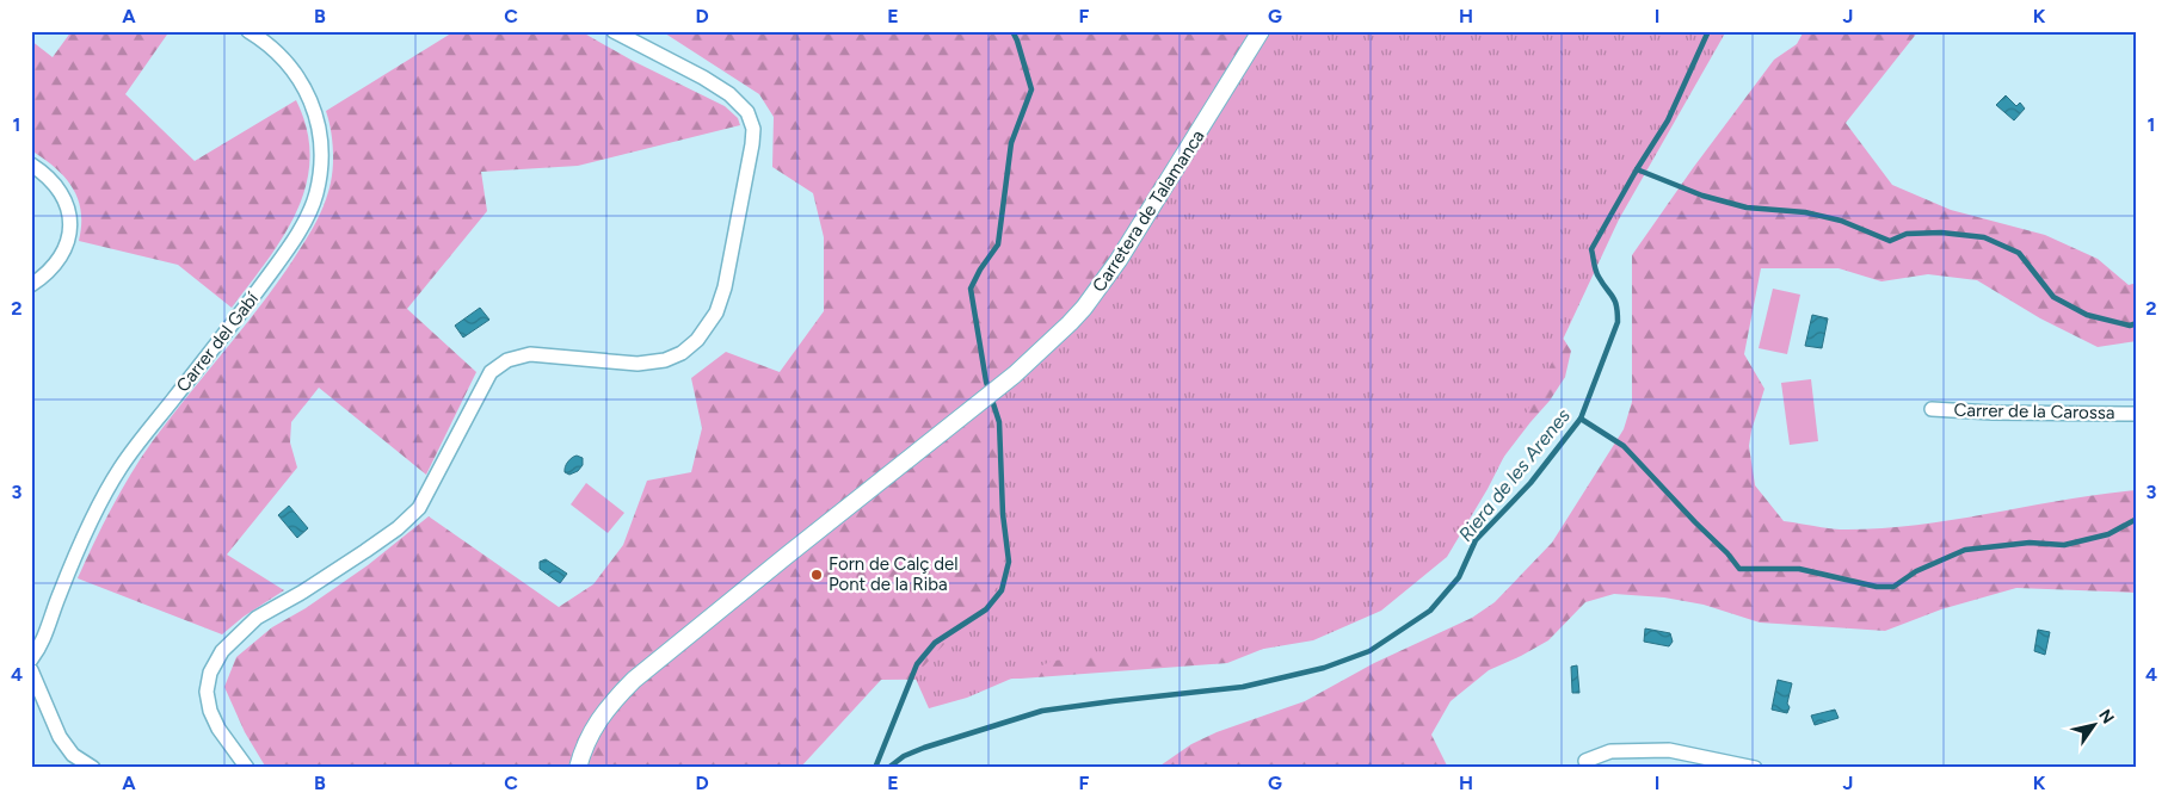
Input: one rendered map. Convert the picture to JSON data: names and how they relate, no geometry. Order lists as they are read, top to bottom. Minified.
{"streets":{"street":["Carretera de Talamanca","Carrer del Gabí","Carrer de la Carossa"]},"water":["Riera de les Arenes"],"places":["Forn de Calç del Pont de la Riba"],"north":"top right","grid":{"columns":["A","B","C","D","E","F","G","H","I","J","K"],"rows":["1","2","3","4"]}}
